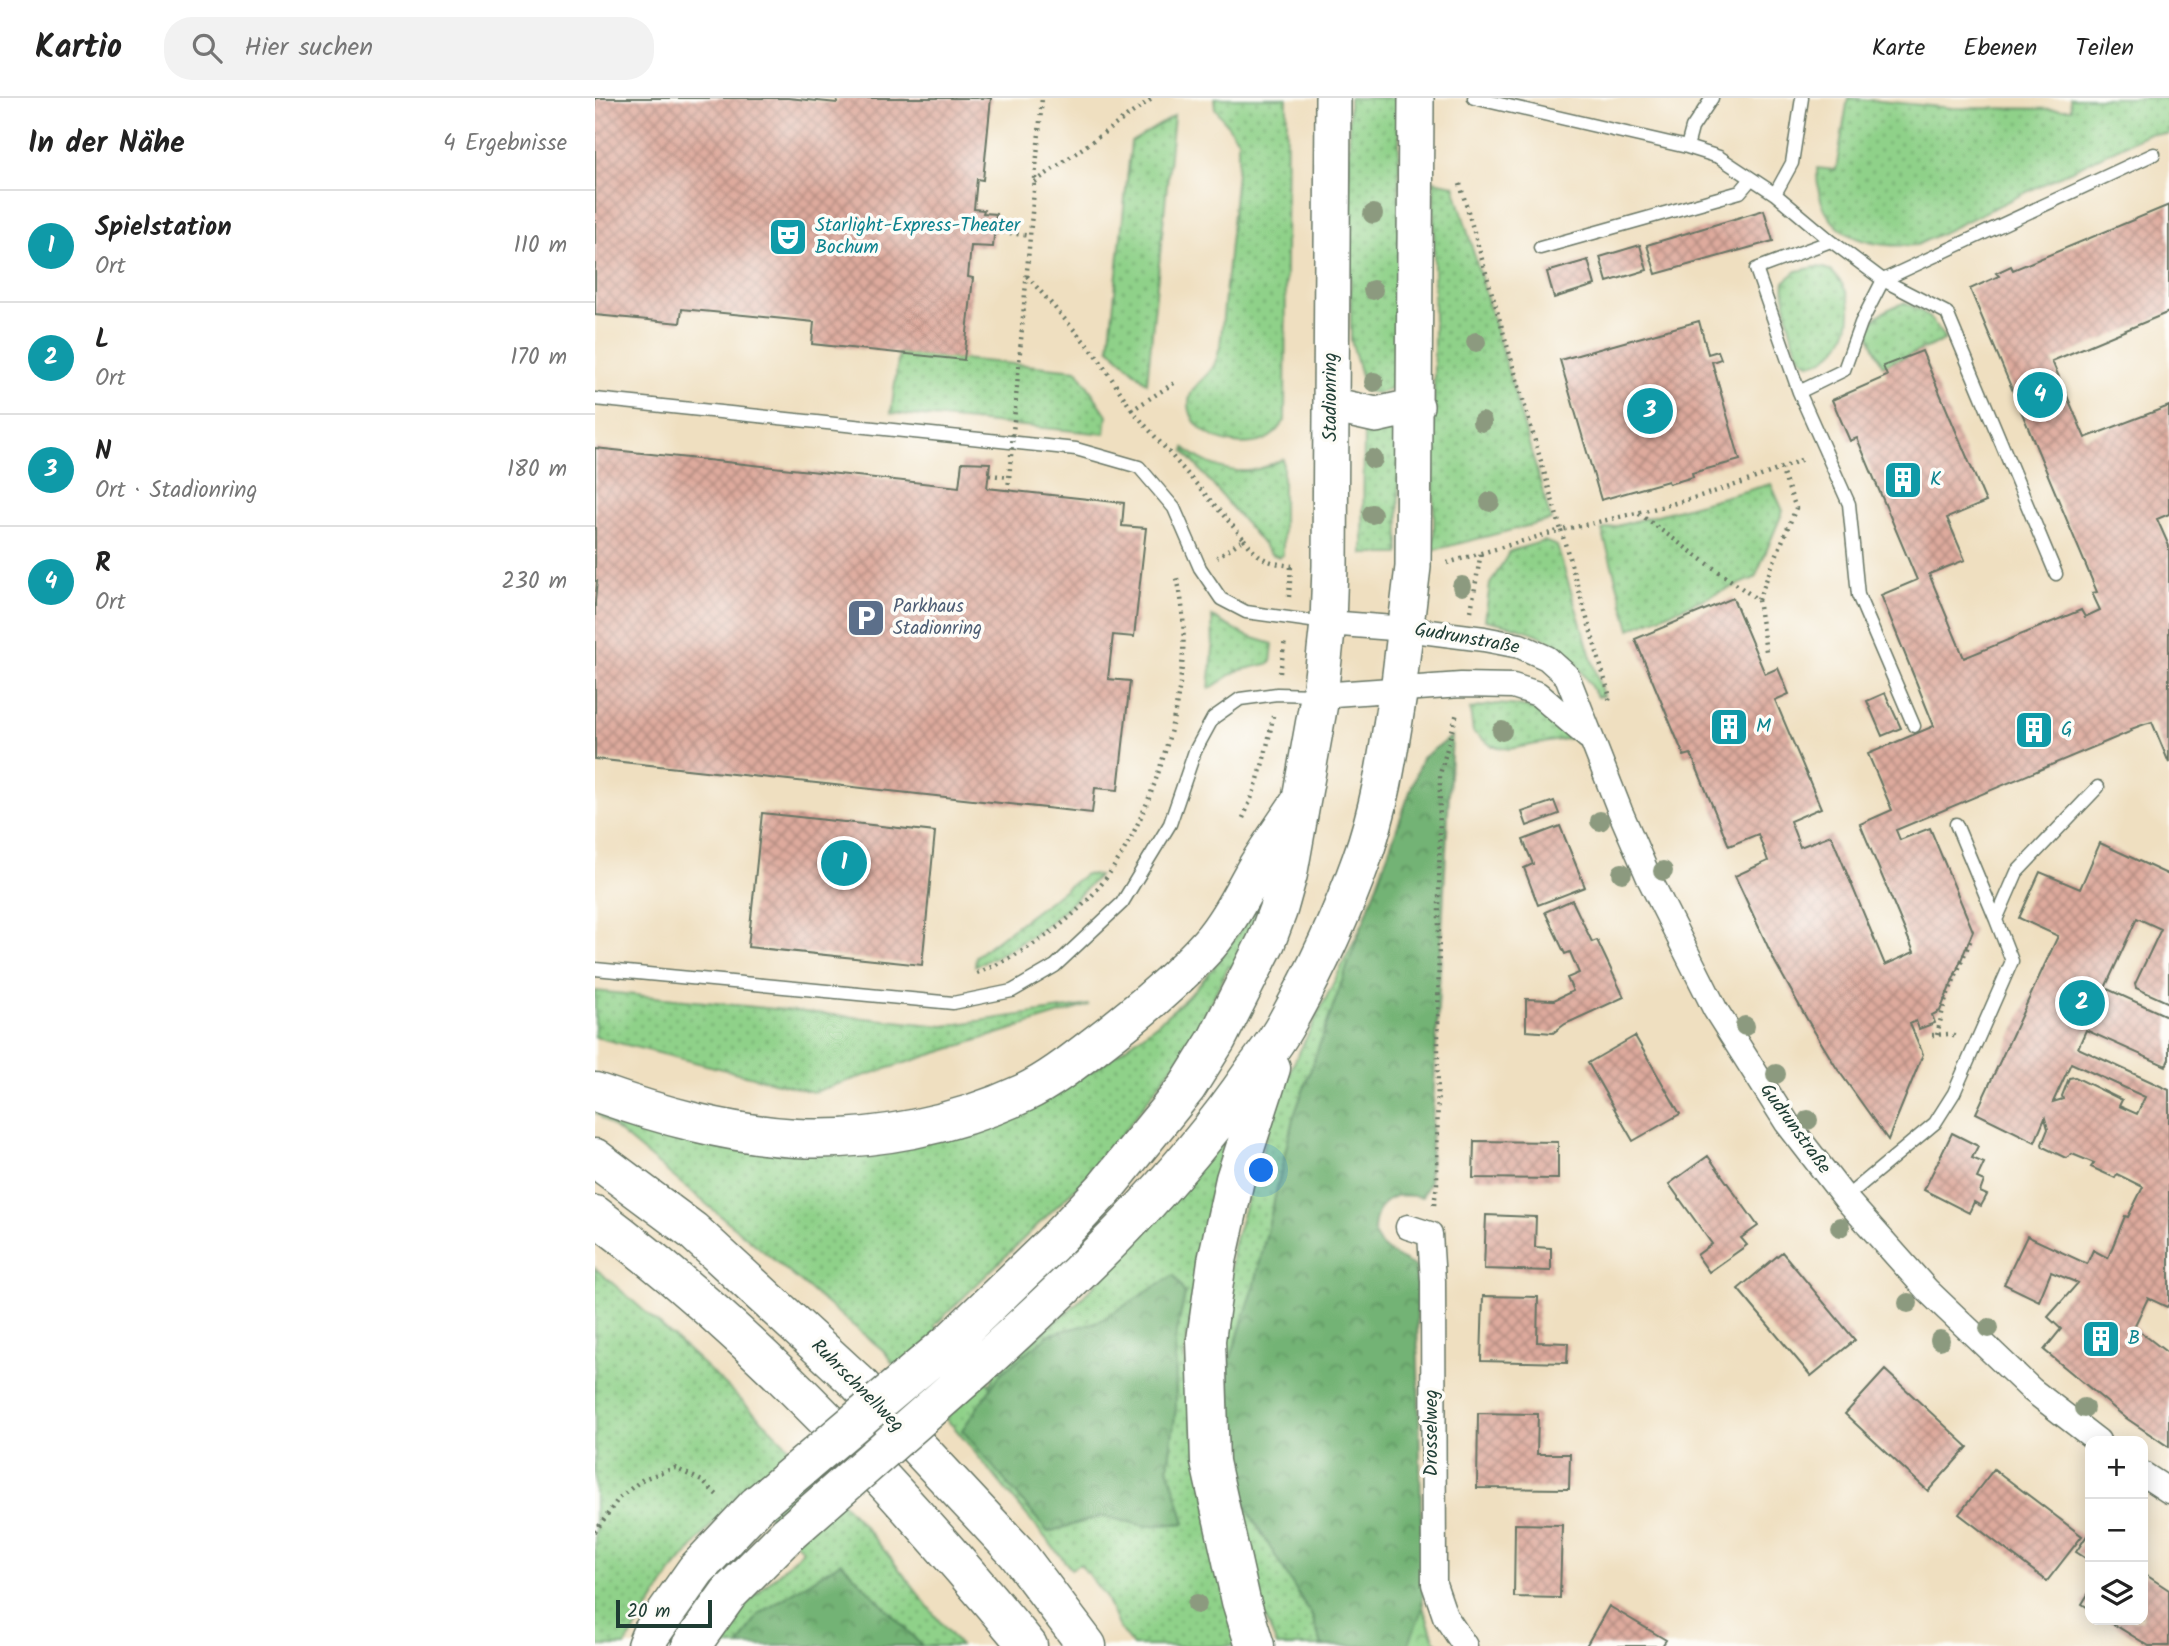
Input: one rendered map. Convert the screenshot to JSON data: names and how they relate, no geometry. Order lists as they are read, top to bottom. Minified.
{"streets":{"highway":["Ruhrschnellweg"],"main road":["Stadionring"],"street":["Gudrunstraße","Drosselweg"]},"crossings":[["Stadionring","Gudrunstraße"]],"places":{"theatre":["Starlight-Express-Theater Bochum"],"building":["K","M","G","B"],"parking":["Parkhaus Stadionring"]},"scale_bar":"20 m","page":{"header":"Kartio","search":"Hier suchen","nav":["Karte","Ebenen","Teilen"],"heading":["In der Nähe","4 Ergebnisse"],"list":[{"mark":"1","name":"Spielstation","note":"Ort","value":"110 m"},{"mark":"2","name":"L","note":"Ort","value":"170 m"},{"mark":"3","name":"N","note":"Ort · Stadionring","value":"180 m"},{"mark":"4","name":"R","note":"Ort","value":"230 m"}],"pins":["4","3","1","2"],"map_buttons":["+","−"],"scale":"20 m"}}
